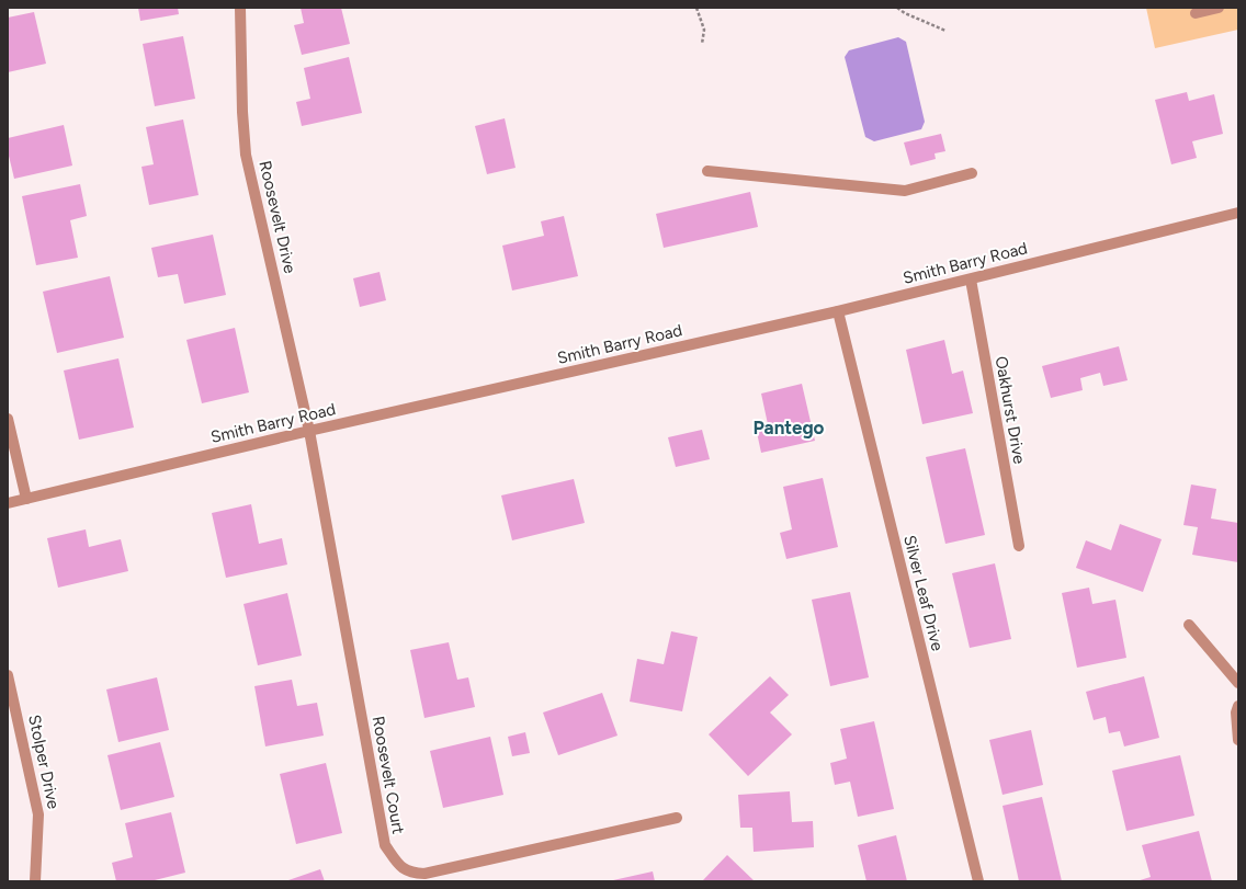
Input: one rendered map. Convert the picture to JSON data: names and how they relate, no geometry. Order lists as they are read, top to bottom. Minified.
{"streets":{"street":["Roosevelt Drive","Smith Barry Road","Oakhurst Drive","Silver Leaf Drive","Stolper Drive","Roosevelt Court"]},"crossings":[["Roosevelt Drive","Smith Barry Road"],["Roosevelt Drive","Roosevelt Court"],["Smith Barry Road","Oakhurst Drive"],["Smith Barry Road","Silver Leaf Drive"],["Smith Barry Road","Roosevelt Court"]],"districts":["Pantego"]}
